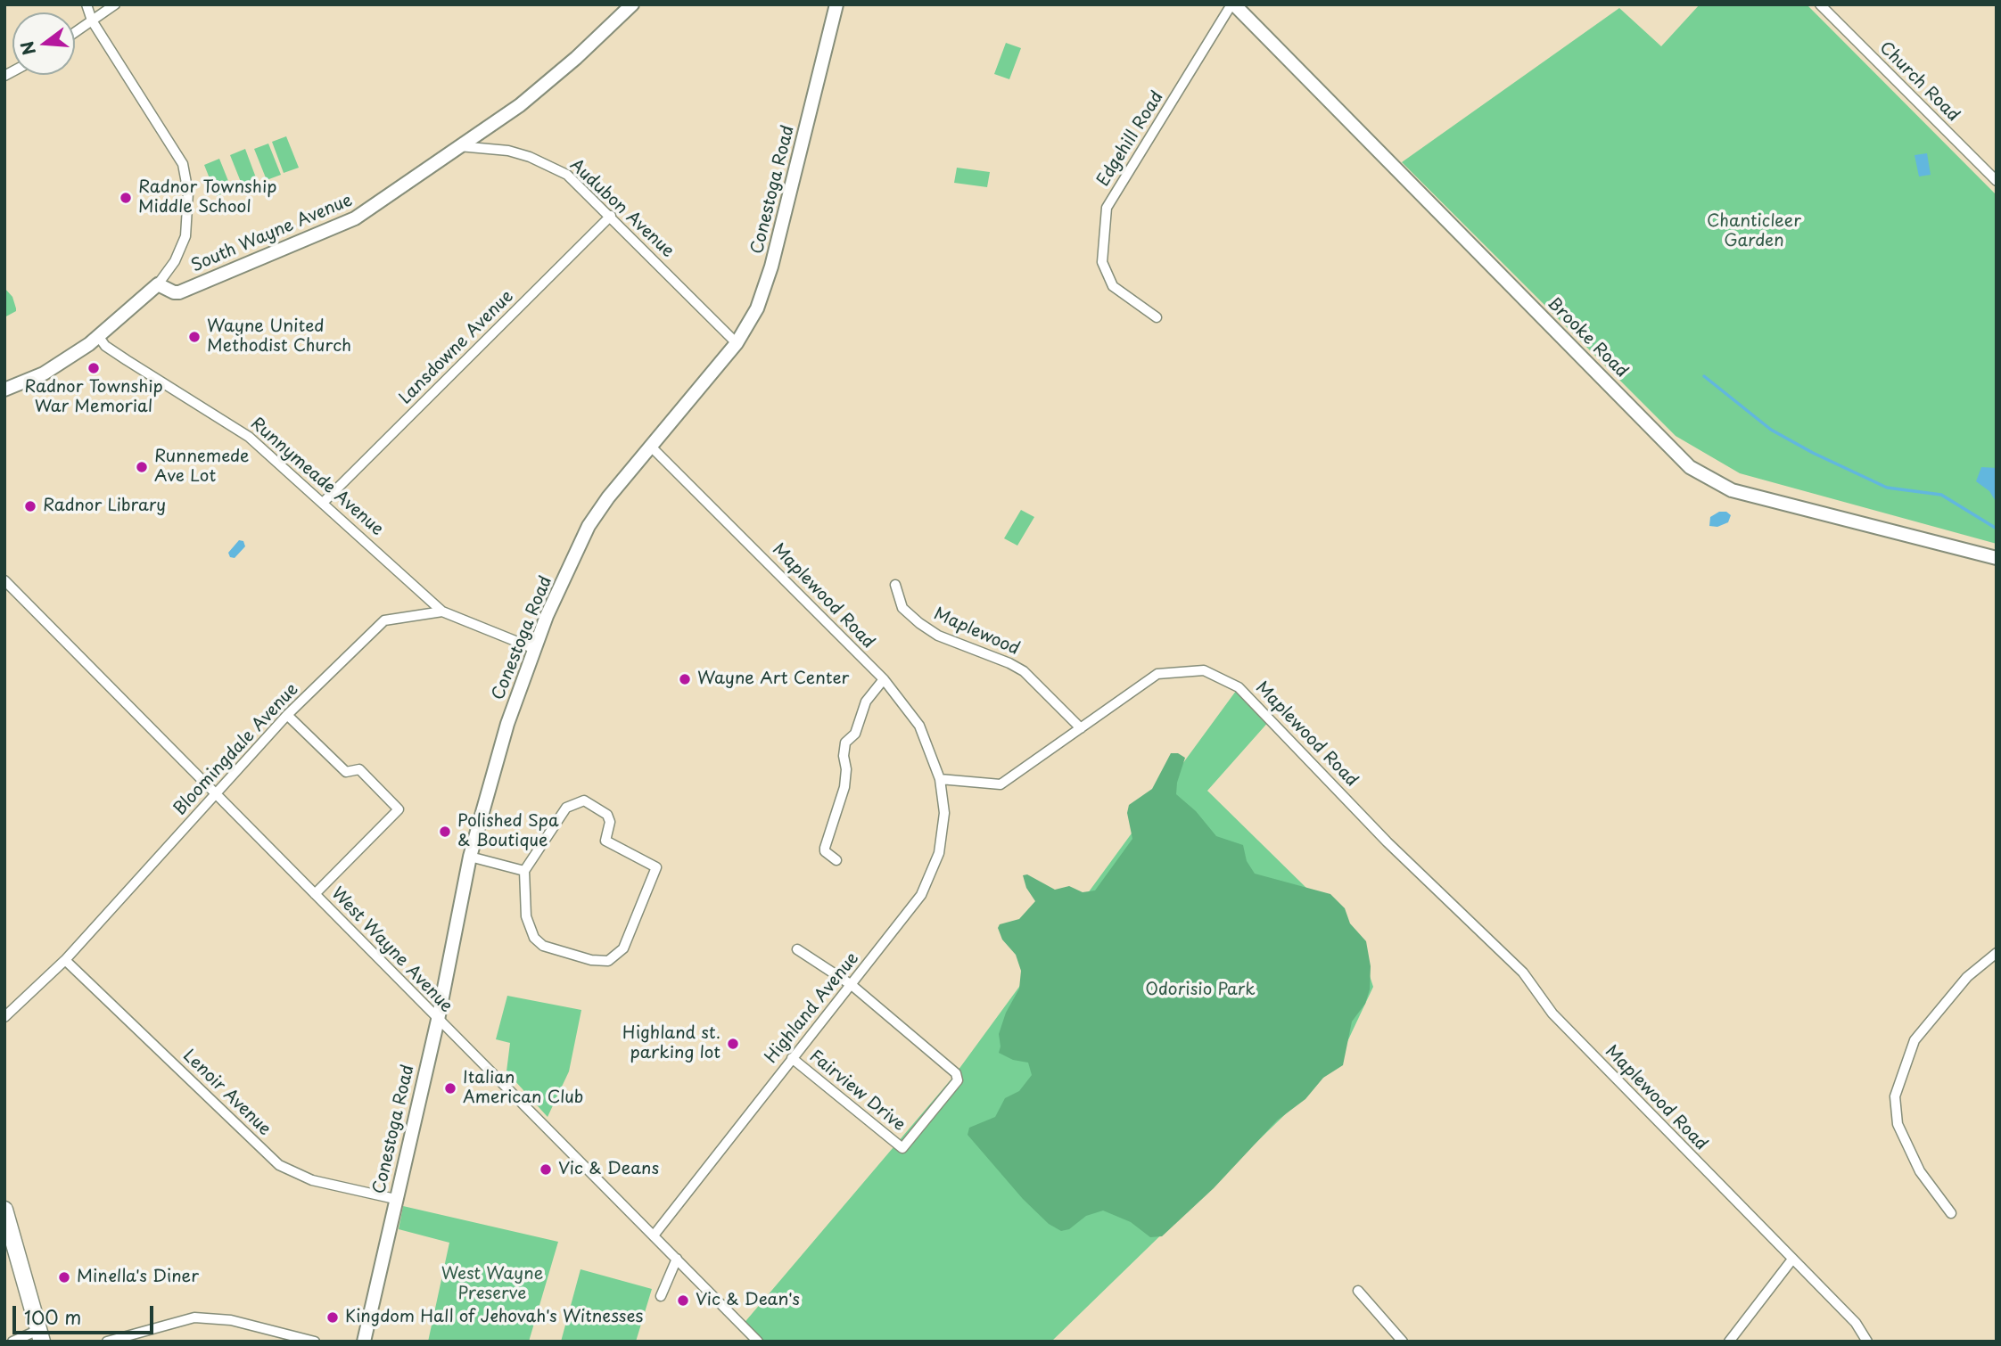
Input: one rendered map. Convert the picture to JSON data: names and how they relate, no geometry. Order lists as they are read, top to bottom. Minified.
{"streets":{"main road":["Conestoga Road","South Wayne Avenue","Brooke Road"],"street":["Church Road","Edgehill Road","Audubon Avenue","Lansdowne Avenue","Runnymeade Avenue","Maplewood Road","Maplewood","Bloomingdale Avenue","West Wayne Avenue","Highland Avenue","Fairview Drive","Lenoir Avenue"]},"crossings":[["Edgehill Road","Brooke Road"],["Conestoga Road","Audubon Avenue"],["Conestoga Road","Maplewood Road"],["Conestoga Road","West Wayne Avenue"],["Conestoga Road","Lenoir Avenue"],["Audubon Avenue","South Wayne Avenue"],["Audubon Avenue","Lansdowne Avenue"],["Lansdowne Avenue","Runnymeade Avenue"],["Runnymeade Avenue","Bloomingdale Avenue"],["Maplewood Road","Maplewood"],["Maplewood Road","Highland Avenue"],["Bloomingdale Avenue","West Wayne Avenue"],["Bloomingdale Avenue","Lenoir Avenue"],["West Wayne Avenue","Highland Avenue"],["Highland Avenue","Fairview Drive"]],"parks":["Chanticleer Garden","Odorisio Park","West Wayne Preserve"],"places":["Radnor Township Middle School","Wayne United Methodist Church","Radnor Township War Memorial","Runnemede Ave Lot","Radnor Library","Wayne Art Center","Polished Spa & Boutique","Highland st. parking lot","Italian American Club","Vic & Deans","Minella's Diner","Vic & Dean's","Kingdom Hall of Jehovah's Witnesses"],"scale_bar":"100 m","north":"left"}
